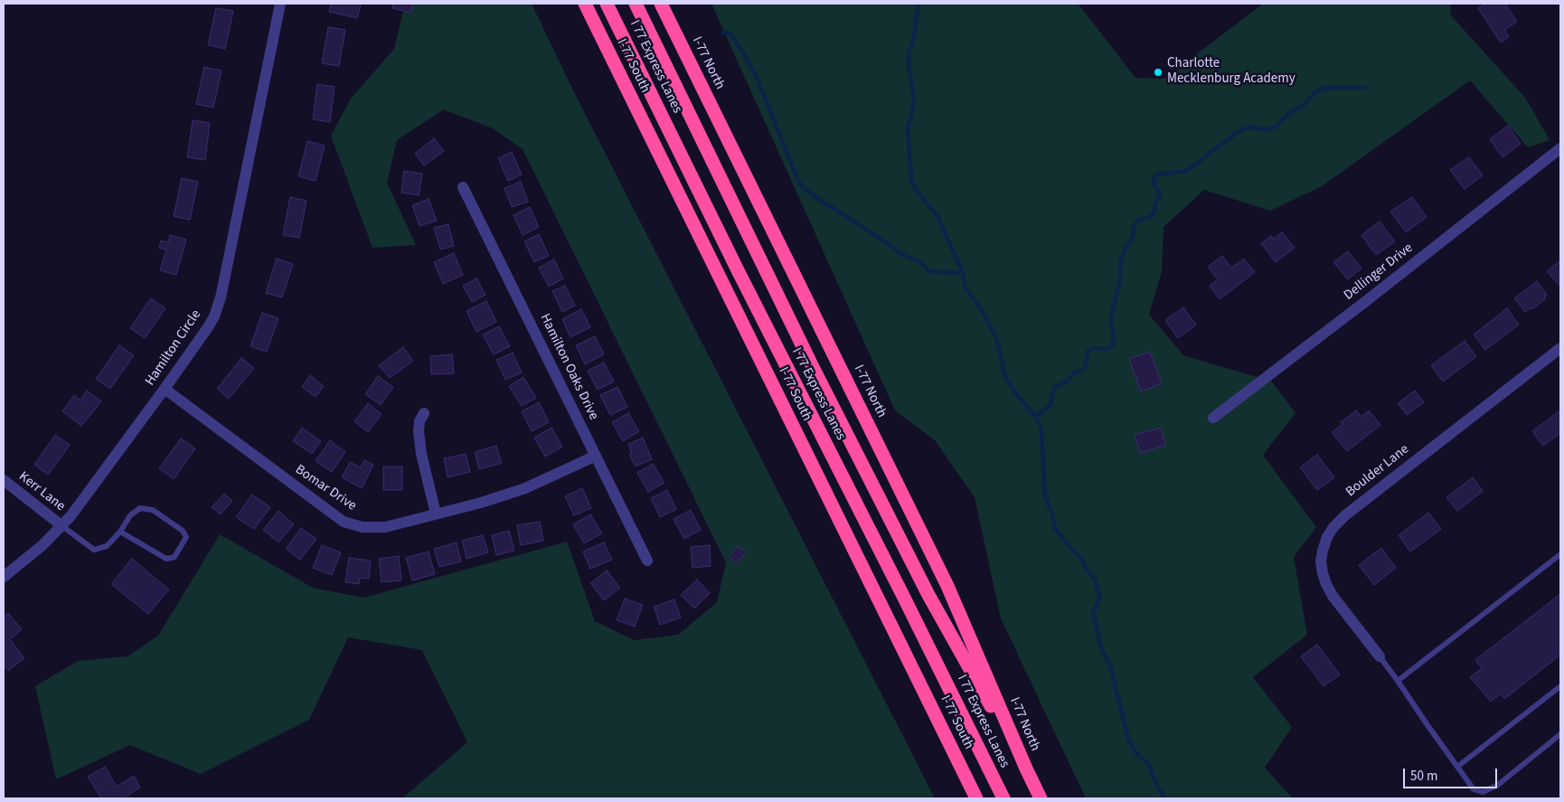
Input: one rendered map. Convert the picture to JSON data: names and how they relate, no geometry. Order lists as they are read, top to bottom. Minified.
{"streets":{"highway":["I-77 North","I-77 South","I 77 Express Lanes"],"street":["Dellinger Drive","Hamilton Circle","Hamilton Oaks Drive","Boulder Lane","Bomar Drive","Kerr Lane"]},"crossings":[["I-77 North","I 77 Express Lanes"],["Hamilton Circle","Bomar Drive"],["Hamilton Circle","Kerr Lane"],["Hamilton Oaks Drive","Bomar Drive"]],"places":["Charlotte Mecklenburg Academy"],"scale_bar":"50 m"}
